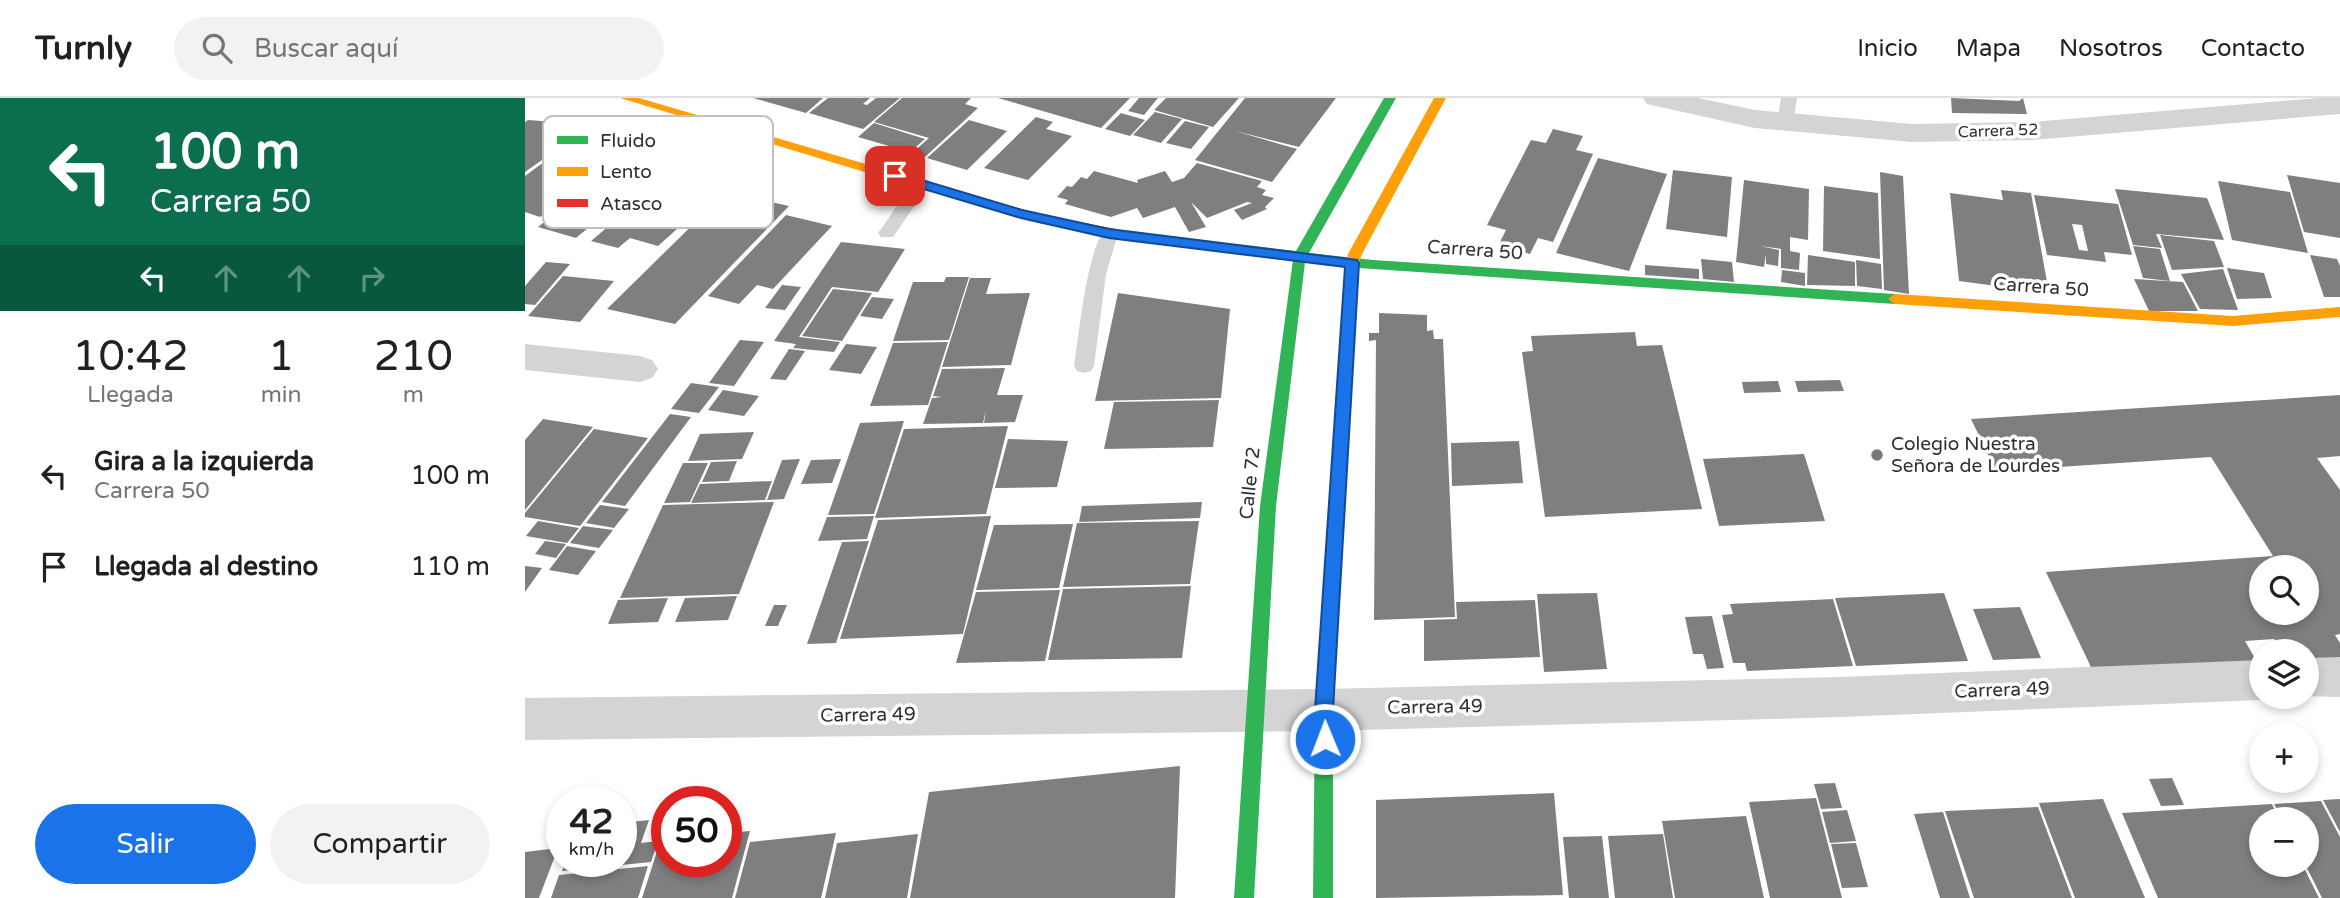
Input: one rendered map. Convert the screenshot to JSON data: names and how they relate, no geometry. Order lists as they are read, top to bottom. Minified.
{"streets":{"street":["Carrera 52","Carrera 50","Calle 72","Carrera 49"]},"crossings":[["Carrera 50","Calle 72"],["Calle 72","Carrera 49"]],"places":["Colegio Nuestra Señora de Lourdes"],"legend":["Fluido","Lento","Atasco"],"page":{"header":"Turnly","search":"Buscar aquí","nav":["Inicio","Mapa","Nosotros","Contacto"],"turn":["100 m","Carrera 50"],"eta":["10:42","Llegada","1","min","210","m"],"list":[{"name":"Gira a la izquierda","note":"Carrera 50","value":"100 m"},{"name":"Llegada al destino","value":"110 m"}],"map_buttons":["+","−"],"speed":"42 km/h","limit":"50","buttons":["Salir","Compartir"]}}
